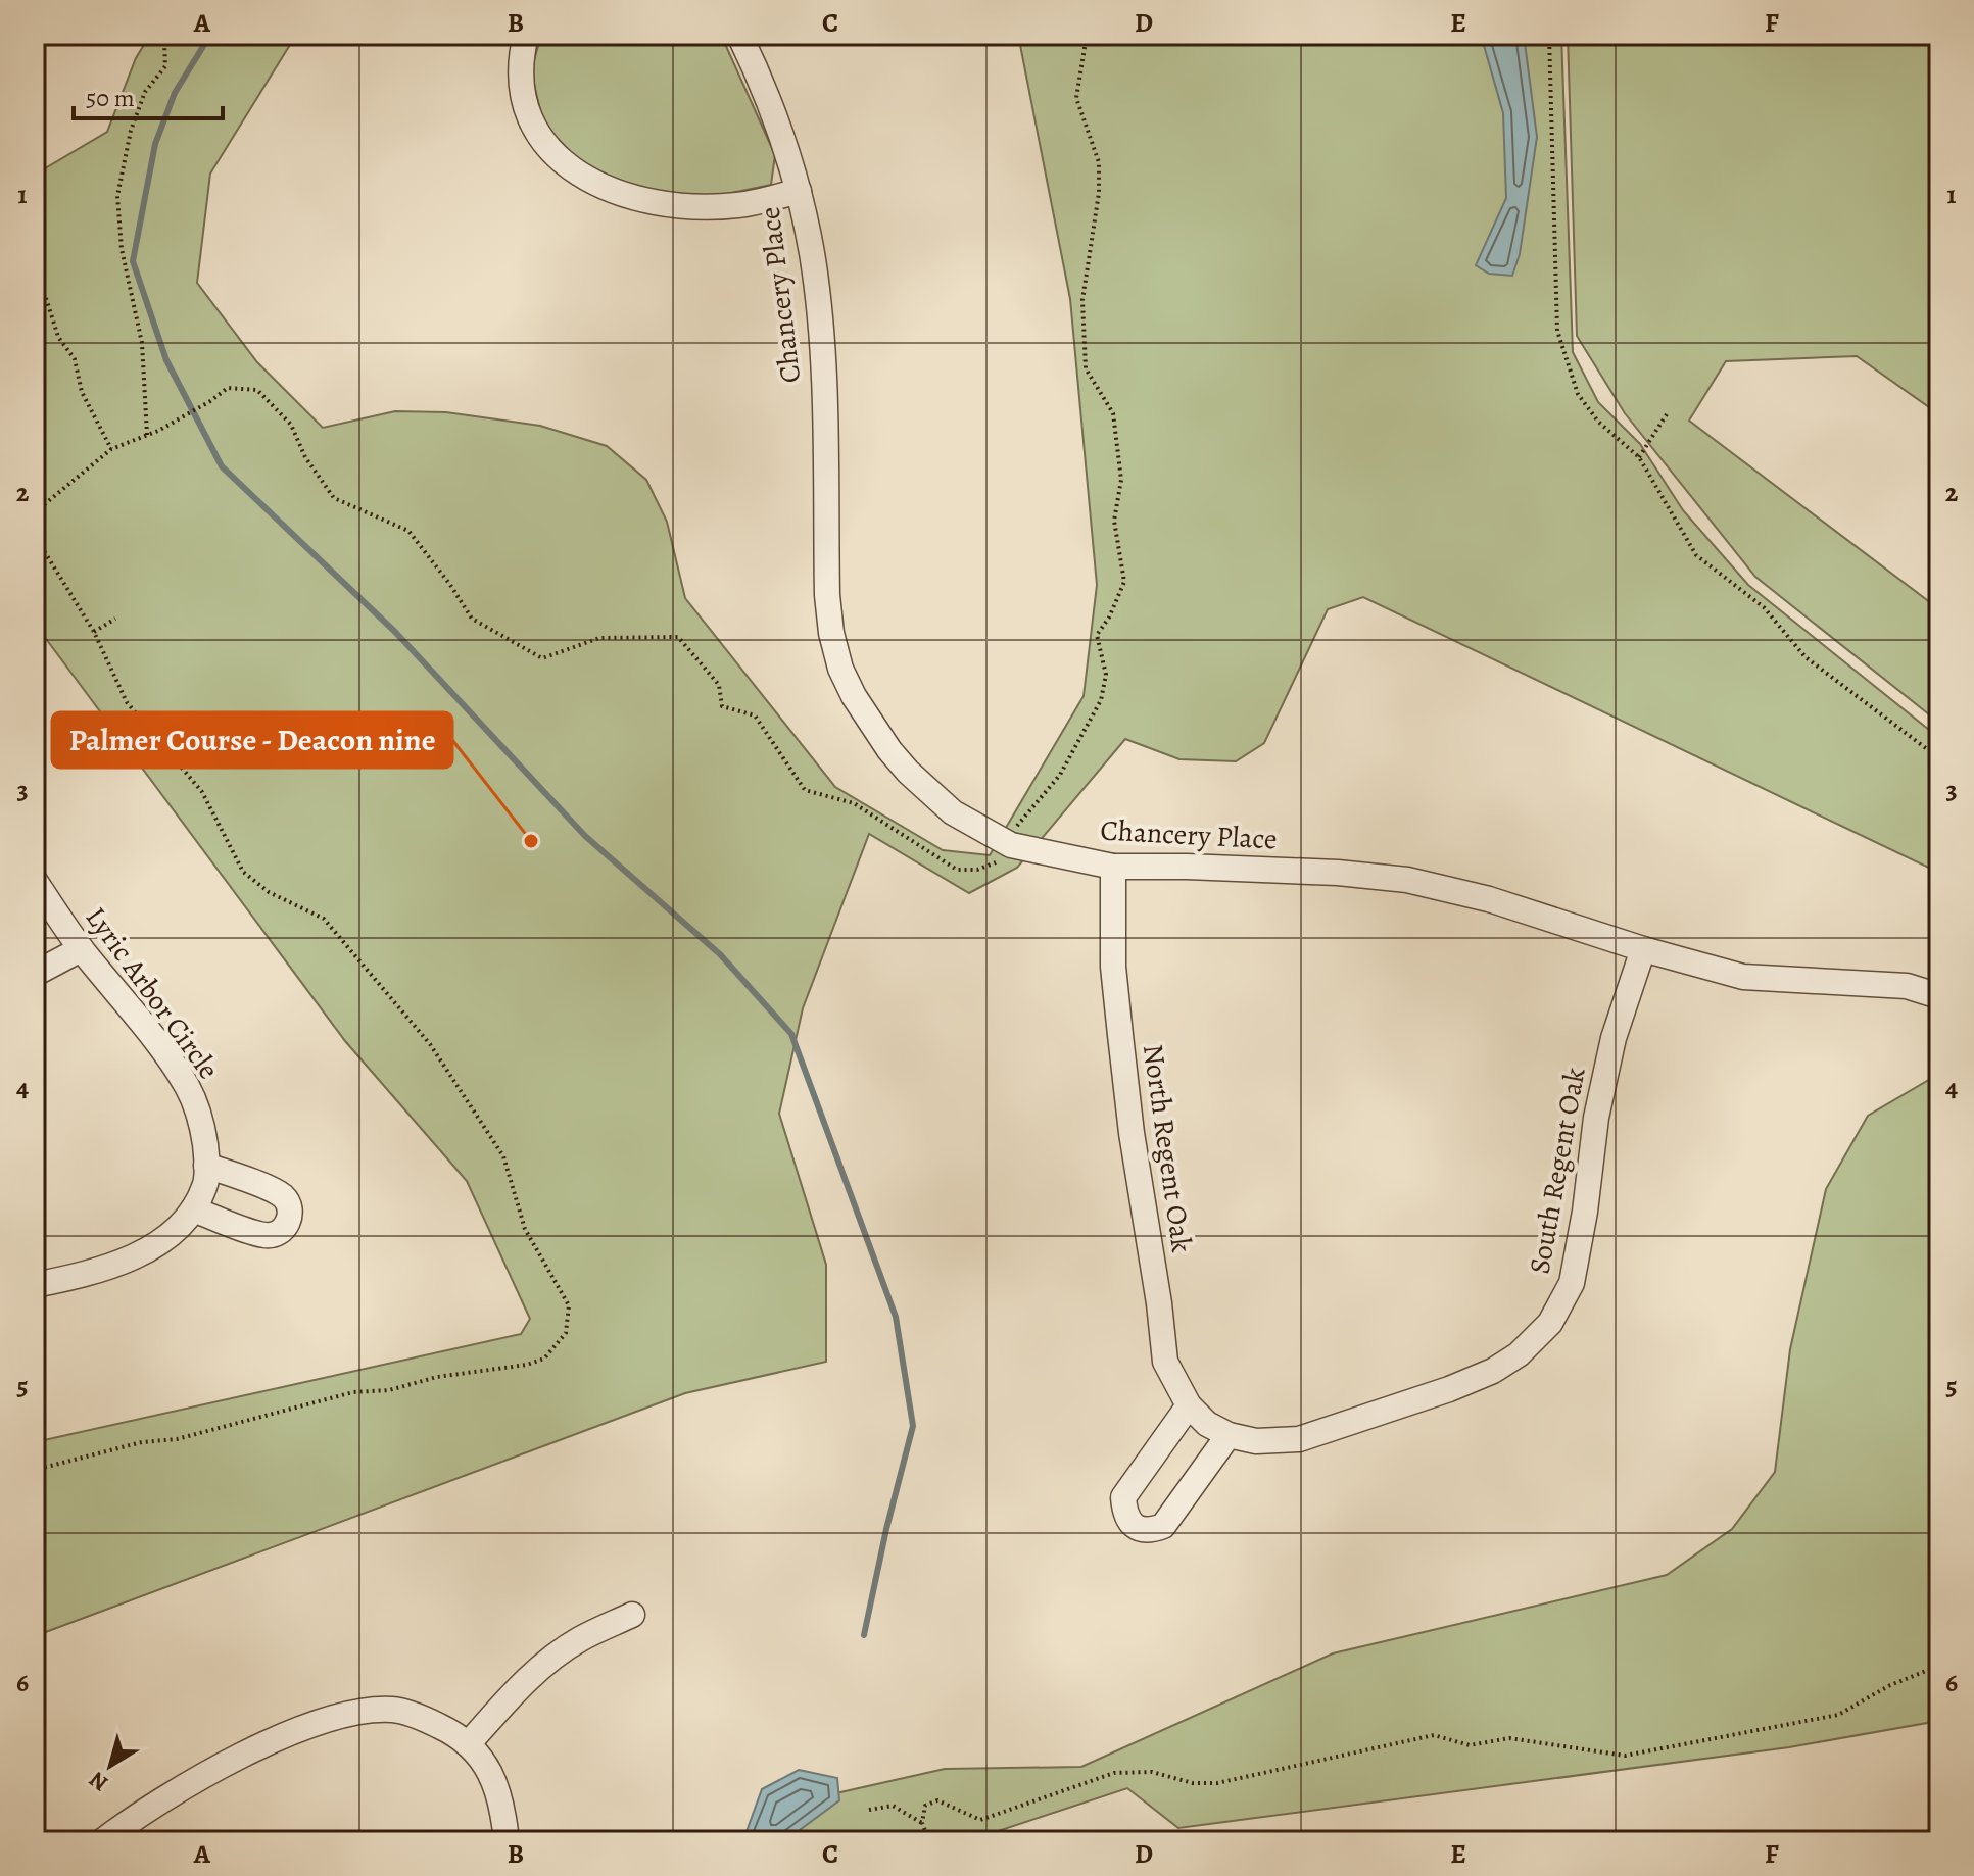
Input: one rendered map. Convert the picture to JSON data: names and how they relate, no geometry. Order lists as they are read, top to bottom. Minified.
{"streets":{"street":["Chancery Place","Lyric Arbor Circle","North Regent Oak","South Regent Oak"]},"crossings":[["Chancery Place","North Regent Oak"],["Chancery Place","South Regent Oak"],["North Regent Oak","South Regent Oak"]],"places":["Palmer Course - Deacon nine"],"scale_bar":"50 m","north":"bottom left","grid":{"columns":["A","B","C","D","E","F"],"rows":["1","2","3","4","5","6"]}}
